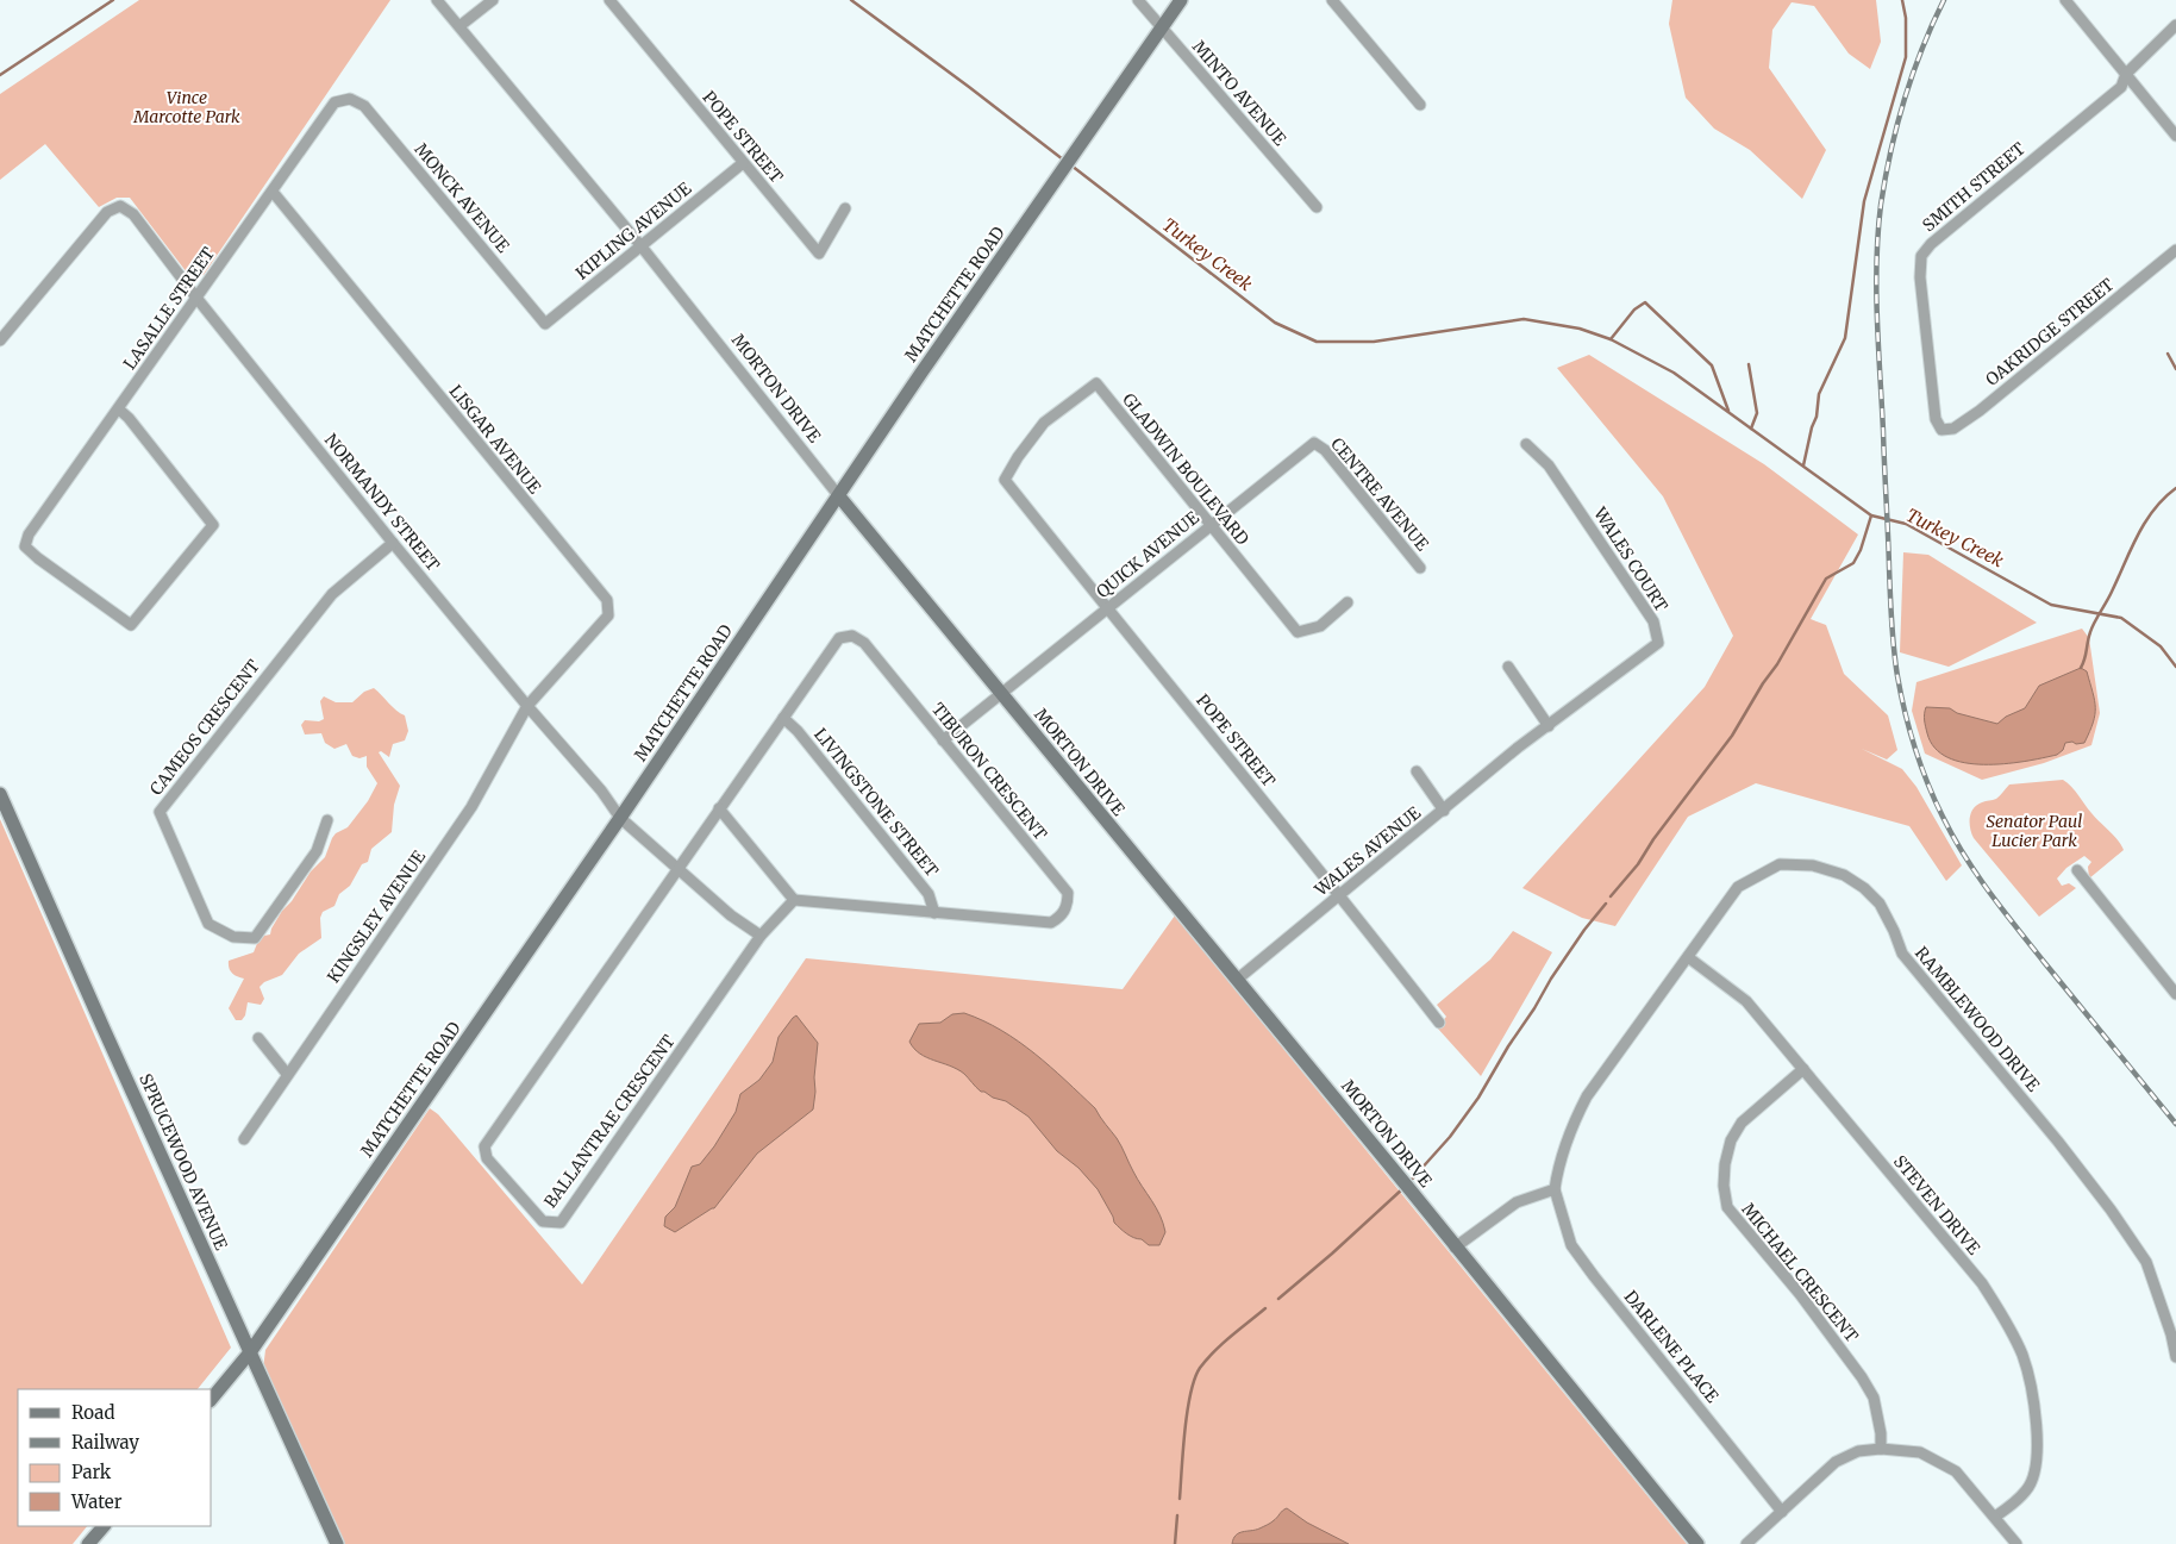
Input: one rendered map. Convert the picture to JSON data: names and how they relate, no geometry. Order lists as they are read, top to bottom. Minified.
{"streets":{"street":["MINTO AVENUE","POPE STREET","SMITH STREET","MONCK AVENUE","KIPLING AVENUE","MATCHETTE ROAD","LASALLE STREET","OAKRIDGE STREET","MORTON DRIVE","LISGAR AVENUE","GLADWIN BOULEVARD","CENTRE AVENUE","NORMANDY STREET","QUICK AVENUE","WALES COURT","CAMEOS CRESCENT","TIBURON CRESCENT","LIVINGSTONE STREET","WALES AVENUE","KINGSLEY AVENUE","RAMBLEWOOD DRIVE","BALLANTRAE CRESCENT","SPRUCEWOOD AVENUE","STEVEN DRIVE","MICHAEL CRESCENT","DARLENE PLACE"]},"crossings":[["MINTO AVENUE","MATCHETTE ROAD"],["POPE STREET","KIPLING AVENUE"],["POPE STREET","GLADWIN BOULEVARD"],["POPE STREET","QUICK AVENUE"],["POPE STREET","WALES AVENUE"],["SMITH STREET","OAKRIDGE STREET"],["MONCK AVENUE","KIPLING AVENUE"],["MONCK AVENUE","LASALLE STREET"],["KIPLING AVENUE","MORTON DRIVE"],["MATCHETTE ROAD","MORTON DRIVE"],["MATCHETTE ROAD","NORMANDY STREET"],["MATCHETTE ROAD","SPRUCEWOOD AVENUE"],["LASALLE STREET","LISGAR AVENUE"],["LASALLE STREET","NORMANDY STREET"],["MORTON DRIVE","QUICK AVENUE"],["MORTON DRIVE","WALES AVENUE"],["LISGAR AVENUE","NORMANDY STREET"],["LISGAR AVENUE","KINGSLEY AVENUE"],["GLADWIN BOULEVARD","QUICK AVENUE"],["CENTRE AVENUE","QUICK AVENUE"],["NORMANDY STREET","CAMEOS CRESCENT"],["NORMANDY STREET","TIBURON CRESCENT"],["NORMANDY STREET","KINGSLEY AVENUE"],["NORMANDY STREET","BALLANTRAE CRESCENT"],["QUICK AVENUE","TIBURON CRESCENT"],["WALES COURT","WALES AVENUE"],["TIBURON CRESCENT","LIVINGSTONE STREET"],["TIBURON CRESCENT","BALLANTRAE CRESCENT"],["RAMBLEWOOD DRIVE","STEVEN DRIVE"],["RAMBLEWOOD DRIVE","DARLENE PLACE"],["STEVEN DRIVE","MICHAEL CRESCENT"]],"water":["Turkey Creek"],"parks":["Vince Marcotte Park","Senator Paul Lucier Park"],"legend":["Road","Railway","Park","Water"]}
